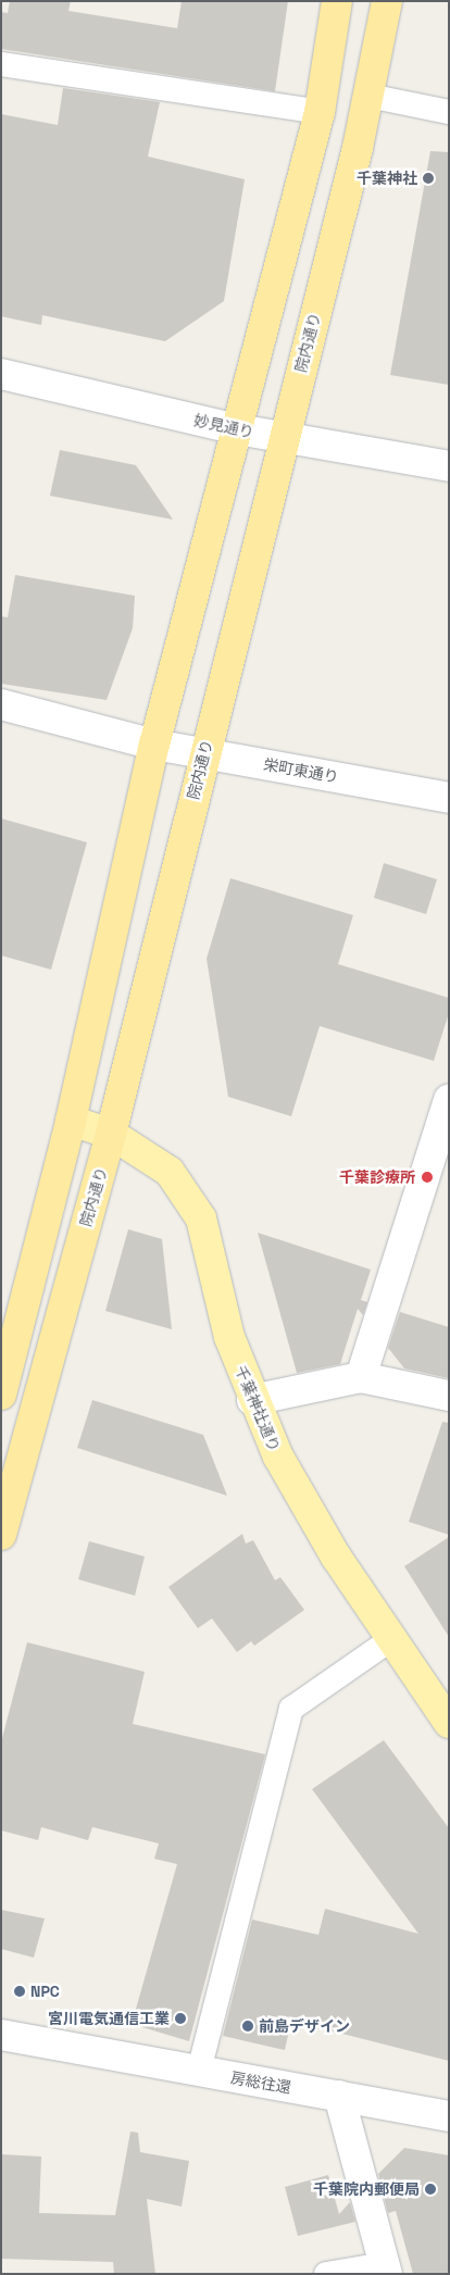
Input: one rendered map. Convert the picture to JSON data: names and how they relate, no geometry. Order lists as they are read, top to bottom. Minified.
{"streets":{"highway":["院内通り"],"main road":["千葉神社通り"],"street":["妙見通り","栄町東通り","房総往還"]},"crossings":[["院内通り","妙見通り"],["院内通り","栄町東通り"],["院内通り","千葉神社通り"]],"places":["千葉神社","千葉診療所","NPC","宮川電気通信工業","前島デザイン","千葉院内郵便局"]}
